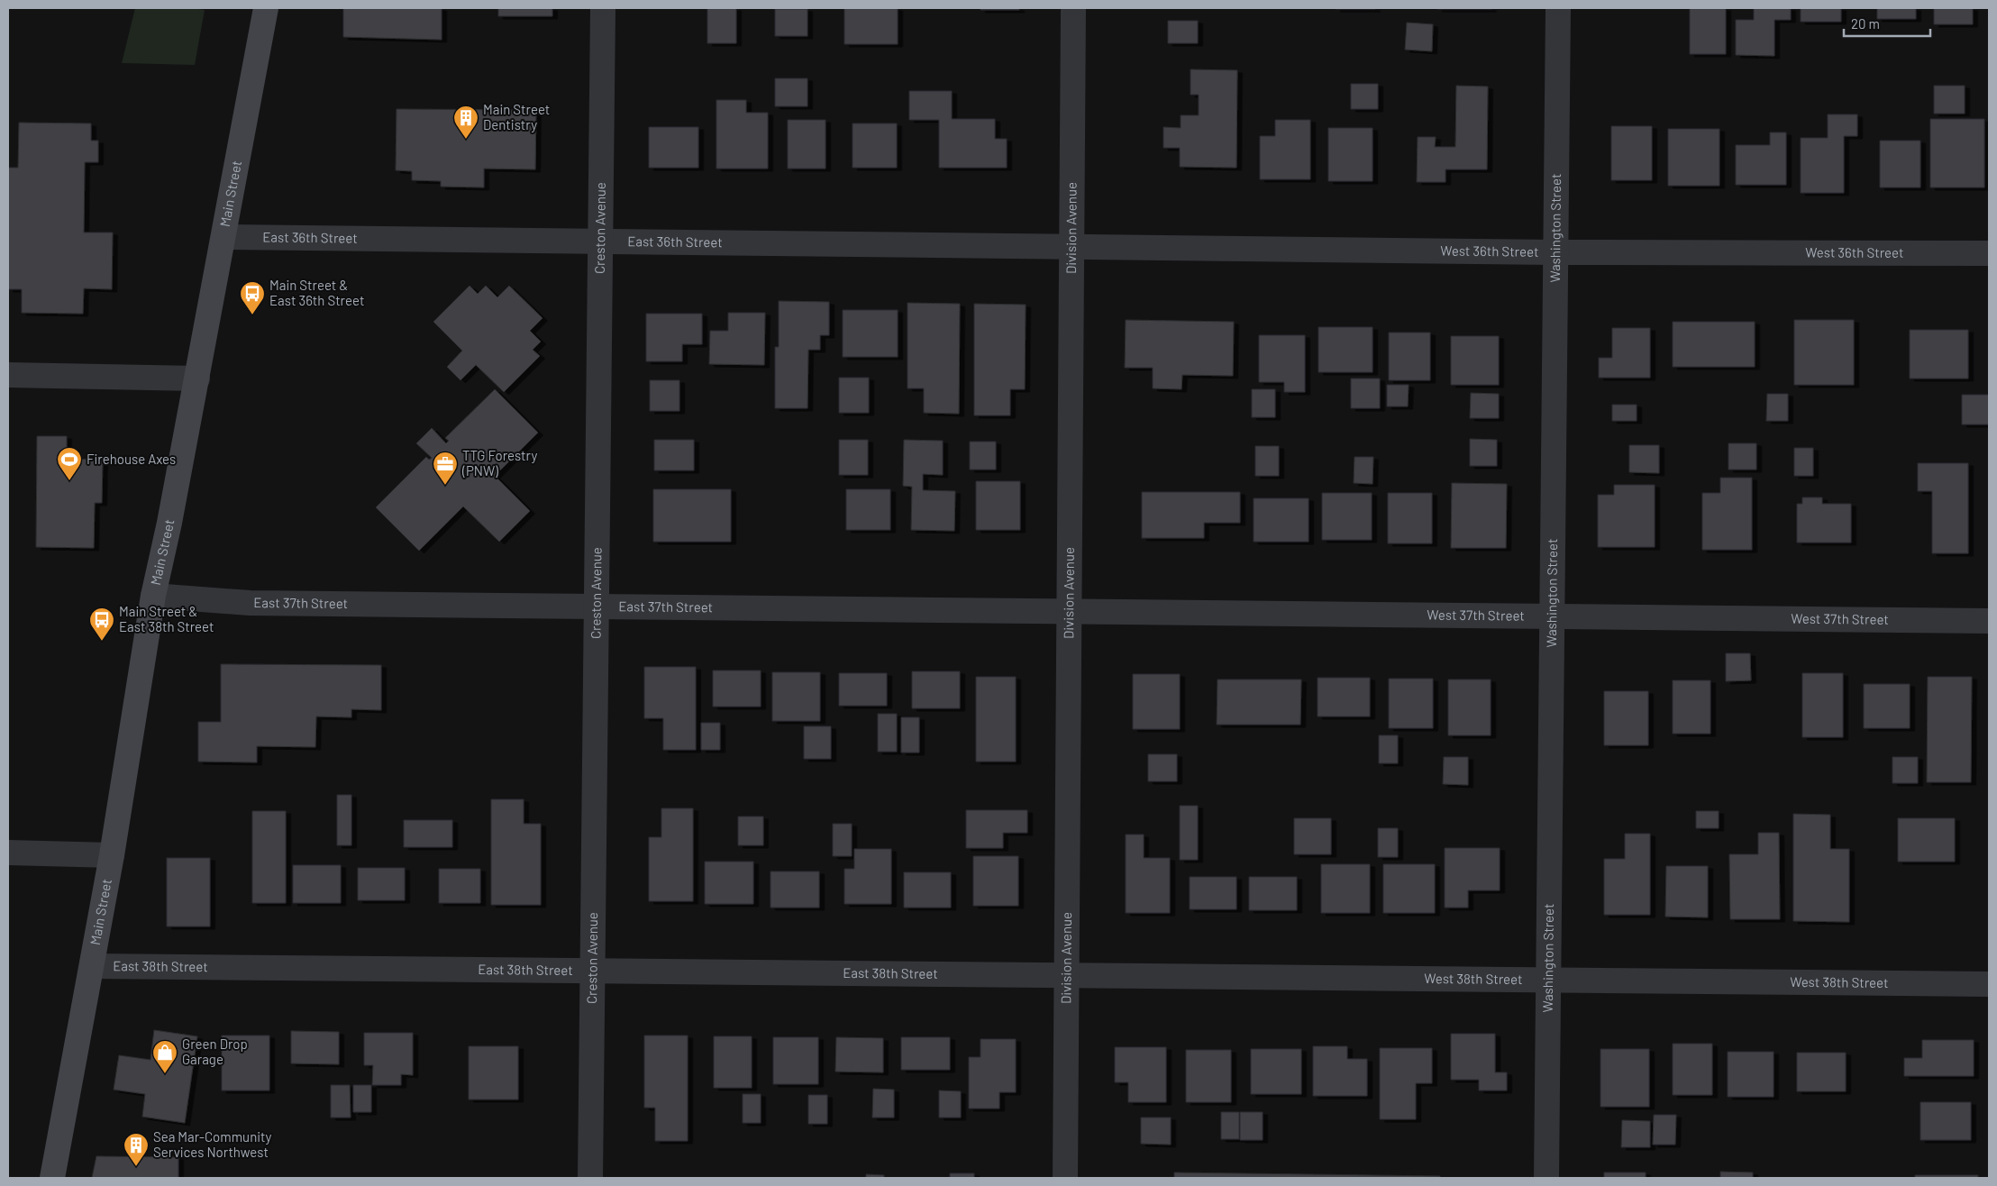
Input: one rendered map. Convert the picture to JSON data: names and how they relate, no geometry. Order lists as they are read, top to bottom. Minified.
{"streets":{"main road":["Main Street"],"street":["Creston Avenue","Division Avenue","Washington Street","East 36th Street","West 36th Street","East 37th Street","West 37th Street","East 38th Street","West 38th Street"]},"crossings":[["Main Street","East 36th Street"],["Main Street","East 37th Street"],["Main Street","East 38th Street"],["Creston Avenue","East 36th Street"],["Creston Avenue","East 37th Street"],["Creston Avenue","East 38th Street"],["Division Avenue","East 36th Street"],["Division Avenue","West 36th Street"],["Division Avenue","East 37th Street"],["Division Avenue","West 37th Street"],["Division Avenue","East 38th Street"],["Division Avenue","West 38th Street"],["Washington Street","West 36th Street"],["Washington Street","West 37th Street"],["Washington Street","West 38th Street"],["East 36th Street","West 36th Street"],["East 37th Street","West 37th Street"],["East 38th Street","West 38th Street"]],"places":{"building":["Main Street Dentistry","Sea Mar-Community Services Northwest"],"bus stop":["Main Street & East 36th Street","Main Street & East 38th Street"],"sports":["Firehouse Axes"],"office":["TTG Forestry (PNW)"],"shop":["Green Drop Garage"]},"scale_bar":"20 m"}
